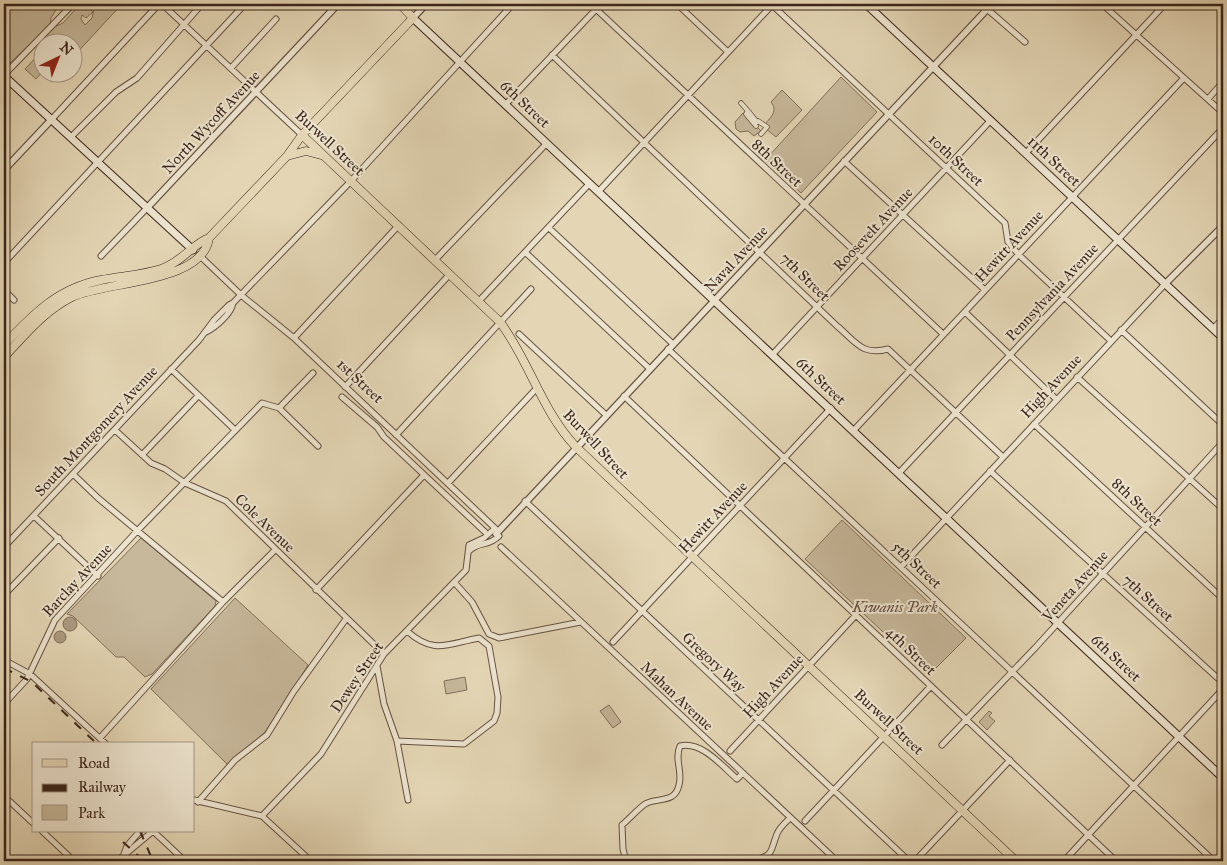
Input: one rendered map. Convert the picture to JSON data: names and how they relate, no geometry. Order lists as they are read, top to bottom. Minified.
{"streets":{"main road":["6th Street","Burwell Street","11th Street","1st Street"],"street":["North Wycoff Avenue","10th Street","8th Street","Roosevelt Avenue","Hewitt Avenue","Naval Avenue","7th Street","Pennsylvania Avenue","High Avenue","South Montgomery Avenue","Cole Avenue","5th Street","Barclay Avenue","Veneta Avenue","4th Street","Gregory Way","Dewey Street","Mahan Avenue"]},"crossings":[["6th Street","Roosevelt Avenue"],["6th Street","Hewitt Avenue"],["6th Street","Naval Avenue"],["6th Street","Pennsylvania Avenue"],["6th Street","High Avenue"],["6th Street","South Montgomery Avenue"],["6th Street","Veneta Avenue"],["North Wycoff Avenue","Burwell Street"],["North Wycoff Avenue","1st Street"],["Burwell Street","Hewitt Avenue"],["Burwell Street","Naval Avenue"],["Burwell Street","High Avenue"],["Burwell Street","South Montgomery Avenue"],["10th Street","Roosevelt Avenue"],["10th Street","Hewitt Avenue"],["10th Street","Naval Avenue"],["10th Street","Pennsylvania Avenue"],["10th Street","High Avenue"],["11th Street","Roosevelt Avenue"],["11th Street","Hewitt Avenue"],["11th Street","Naval Avenue"],["11th Street","Pennsylvania Avenue"],["11th Street","High Avenue"],["8th Street","Roosevelt Avenue"],["8th Street","Hewitt Avenue"],["8th Street","Naval Avenue"],["8th Street","High Avenue"],["8th Street","Veneta Avenue"],["Roosevelt Avenue","7th Street"],["Hewitt Avenue","7th Street"],["Hewitt Avenue","5th Street"],["Hewitt Avenue","4th Street"],["Hewitt Avenue","Gregory Way"],["Naval Avenue","7th Street"],["Naval Avenue","1st Street"],["Naval Avenue","5th Street"],["Naval Avenue","4th Street"],["Naval Avenue","Gregory Way"],["Naval Avenue","Dewey Street"],["7th Street","Pennsylvania Avenue"],["7th Street","High Avenue"],["7th Street","Veneta Avenue"],["1st Street","South Montgomery Avenue"],["1st Street","Dewey Street"],["High Avenue","5th Street"],["High Avenue","4th Street"],["High Avenue","Gregory Way"],["South Montgomery Avenue","Cole Avenue"],["Cole Avenue","Barclay Avenue"],["Cole Avenue","Dewey Street"],["5th Street","Veneta Avenue"],["Veneta Avenue","4th Street"]],"parks":["Kiwanis Park"],"legend":["Road","Railway","Park"],"north":"top right"}
